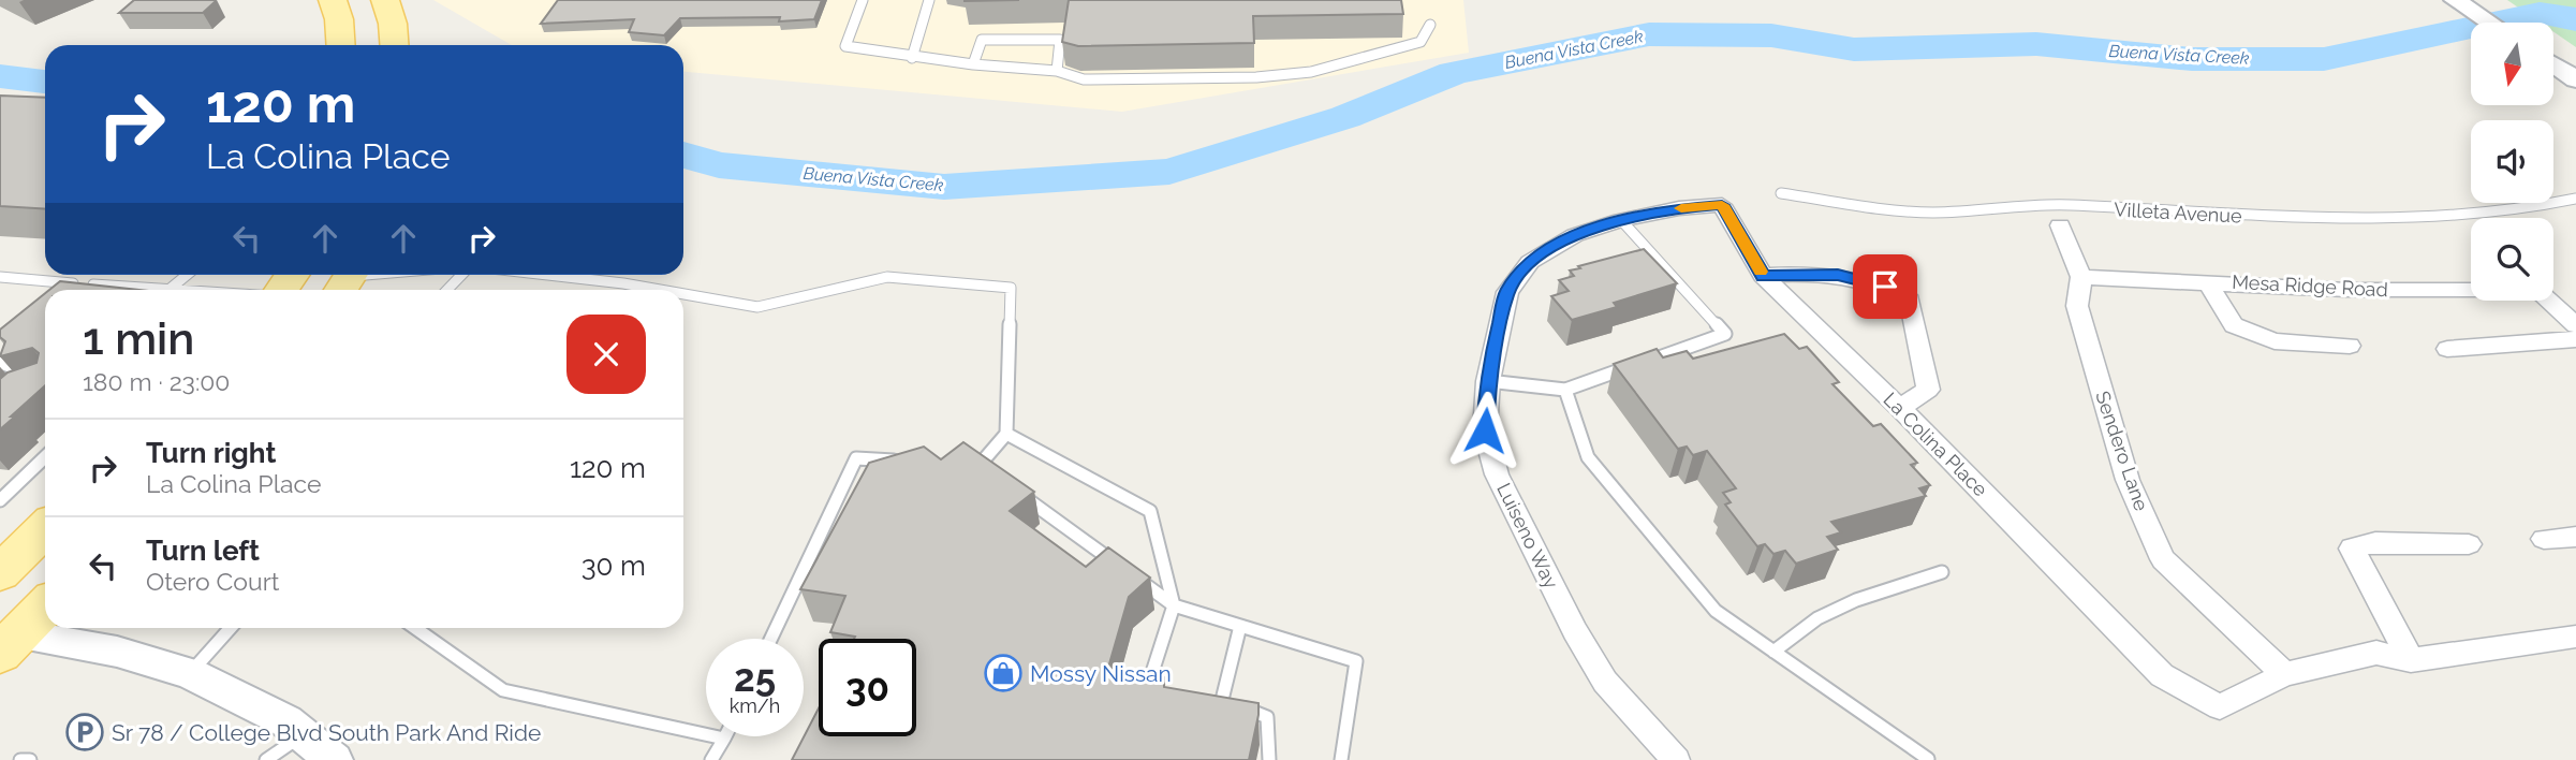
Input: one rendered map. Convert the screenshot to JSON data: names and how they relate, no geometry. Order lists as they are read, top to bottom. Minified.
{"streets":{"street":["Mesa Ridge Road","La Colina Place","Sendero Lane","Luiseno Way"],"lane":["Villeta Avenue"]},"crossings":[["Mesa Ridge Road","Sendero Lane"],["La Colina Place","Sendero Lane"],["La Colina Place","Luiseno Way"]],"water":["Buena Vista Creek"],"places":{"shop":["Mossy Nissan"],"parking":["Sr 78 / College Blvd South Park And Ride"]},"north":"bottom","page":{"turn":["120 m","La Colina Place"],"heading":["1 min","180 m · 23:00"],"list":[{"name":"Turn right","note":"La Colina Place","value":"120 m"},{"name":"Turn left","note":"Otero Court","value":"30 m"}],"speed":"25 km/h","limit":"30"}}
